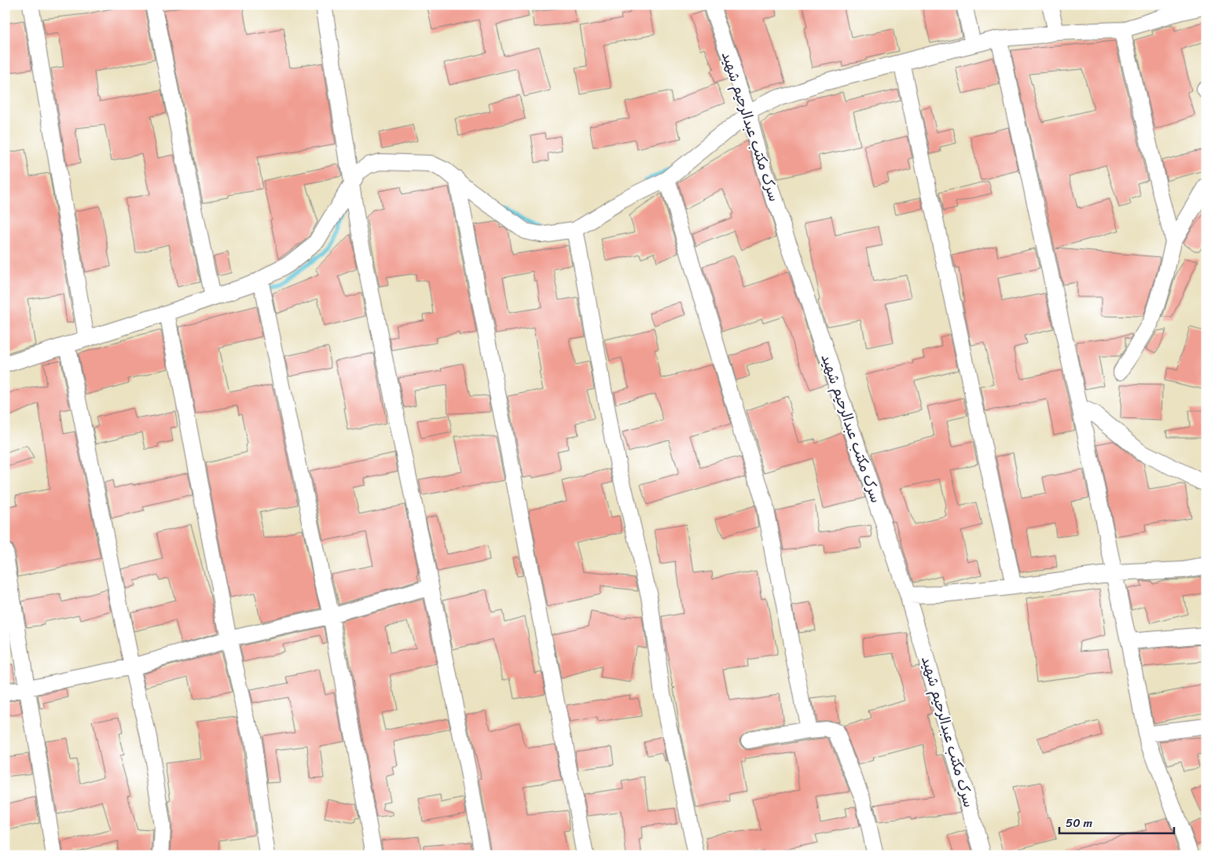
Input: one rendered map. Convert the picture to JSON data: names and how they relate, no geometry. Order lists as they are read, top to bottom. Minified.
{"streets":{"street":["سرک مکتب عبدالرحیم شهید"]},"scale_bar":"50 m"}
